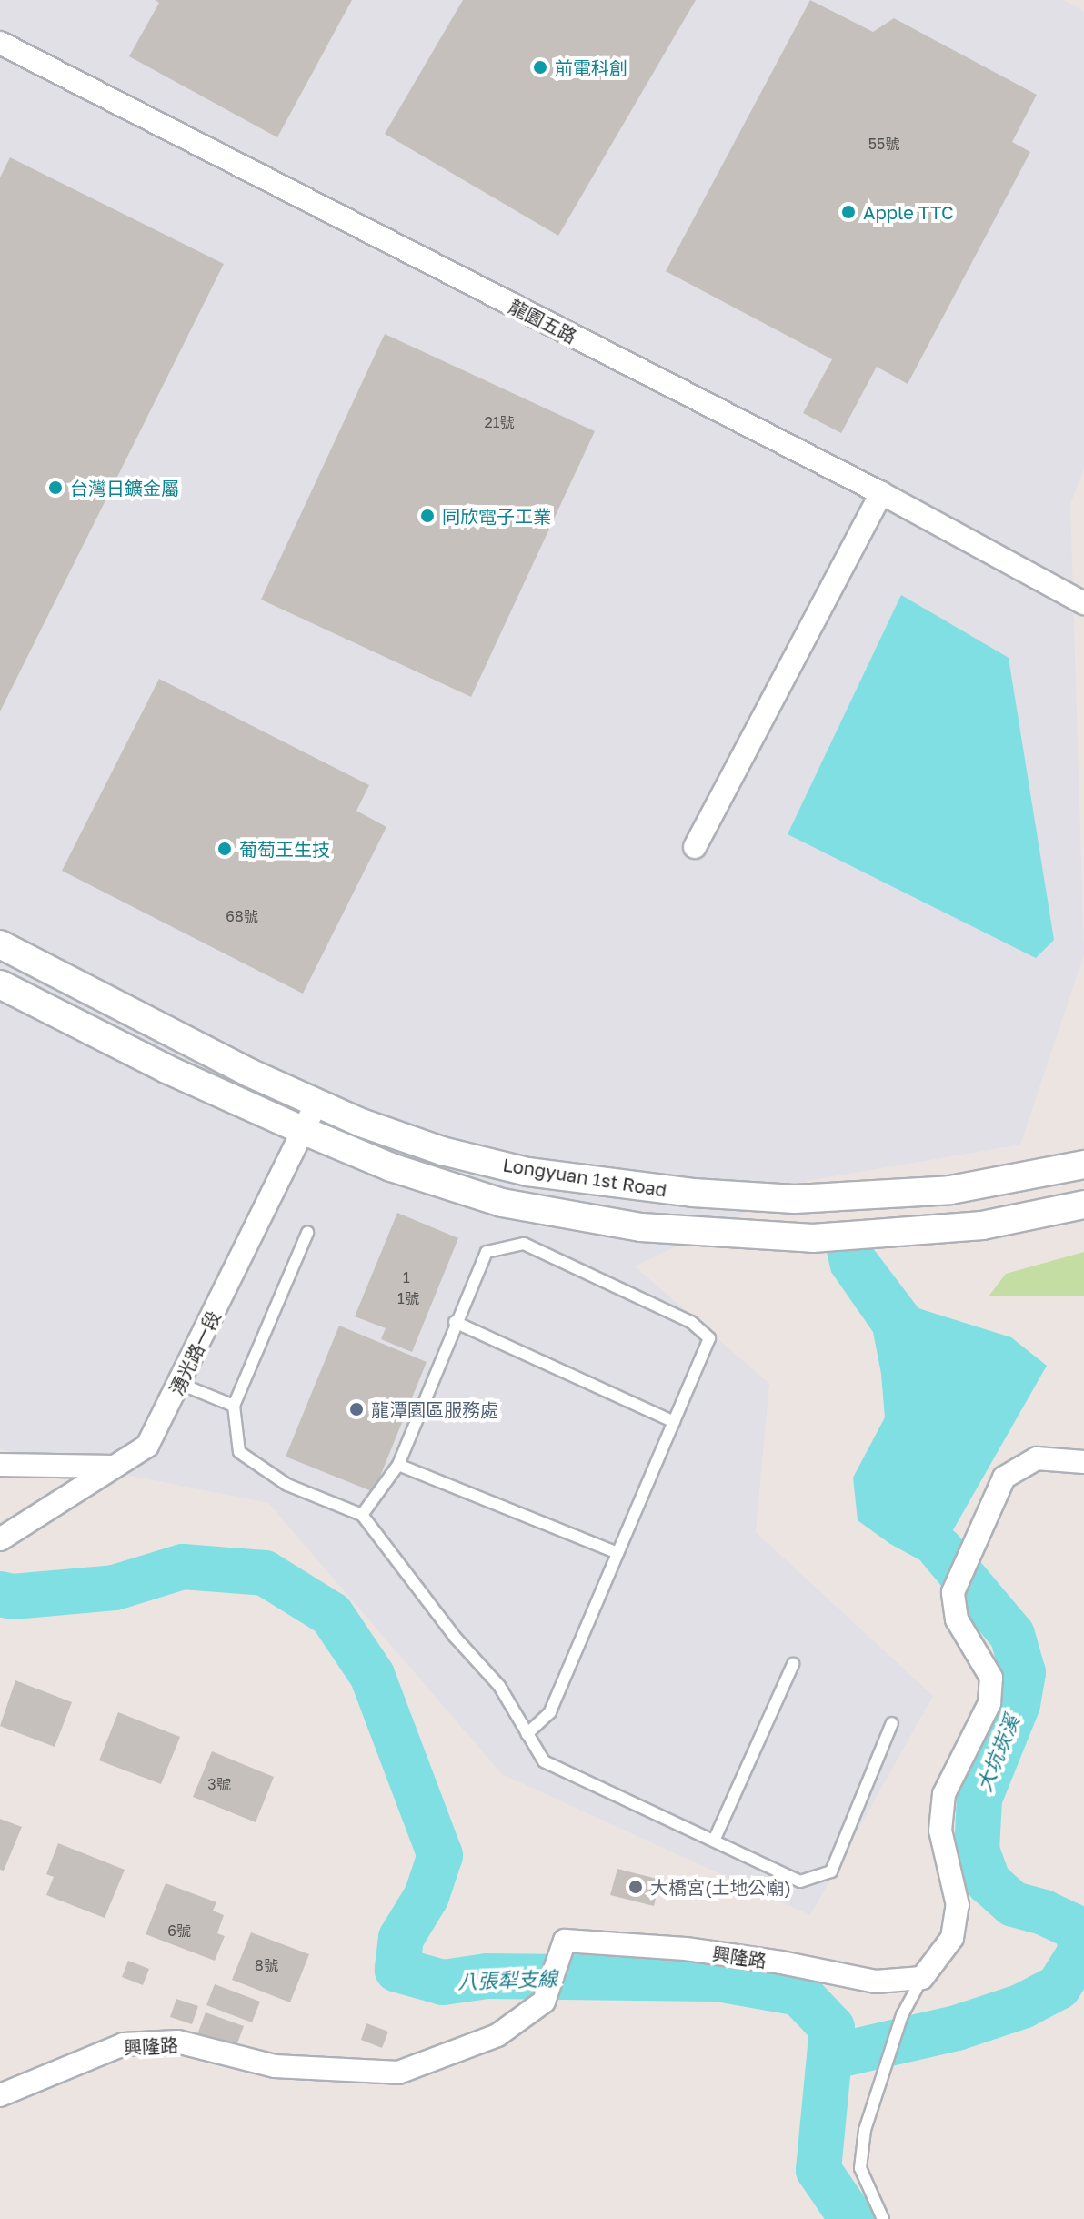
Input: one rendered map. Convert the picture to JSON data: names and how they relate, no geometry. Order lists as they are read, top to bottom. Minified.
{"streets":{"street":["龍園五路","Longyuan 1st Road","湧光路一段","興隆路"]},"crossings":[["Longyuan 1st Road","湧光路一段"]],"water":["大坑崁溪","八張犁支線"],"places":["前電科創","Apple TTC","台灣日鑛金屬","同欣電子工業","葡萄王生技","龍潭園區服務處","大橋宮(土地公廟)"],"house_numbers":["55號","21號","68號","1","1號","3號","6號","8號"]}
